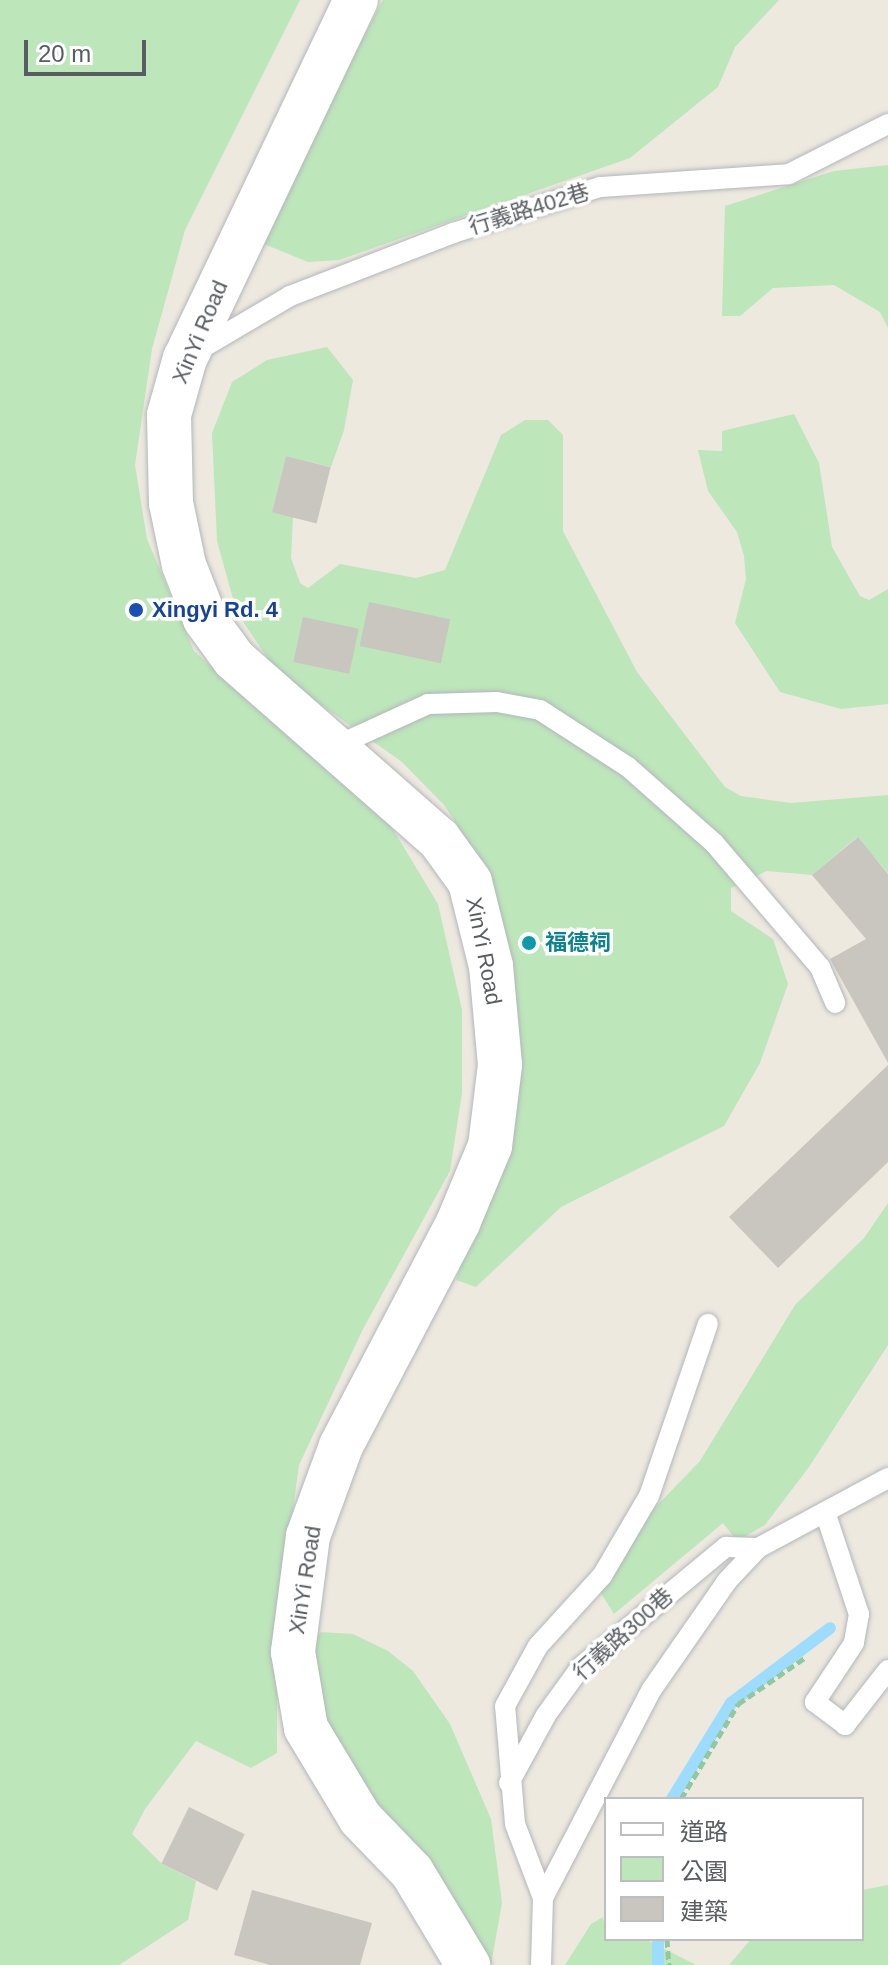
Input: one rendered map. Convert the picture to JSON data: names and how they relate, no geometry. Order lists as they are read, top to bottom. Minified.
{"streets":{"street":["XinYi Road"],"lane":["行義路402巷","行義路300巷"]},"crossings":[["行義路402巷","XinYi Road"]],"places":["Xingyi Rd. 4","福德祠"],"legend":["道路","公園","建築"],"scale_bar":"20 m"}
